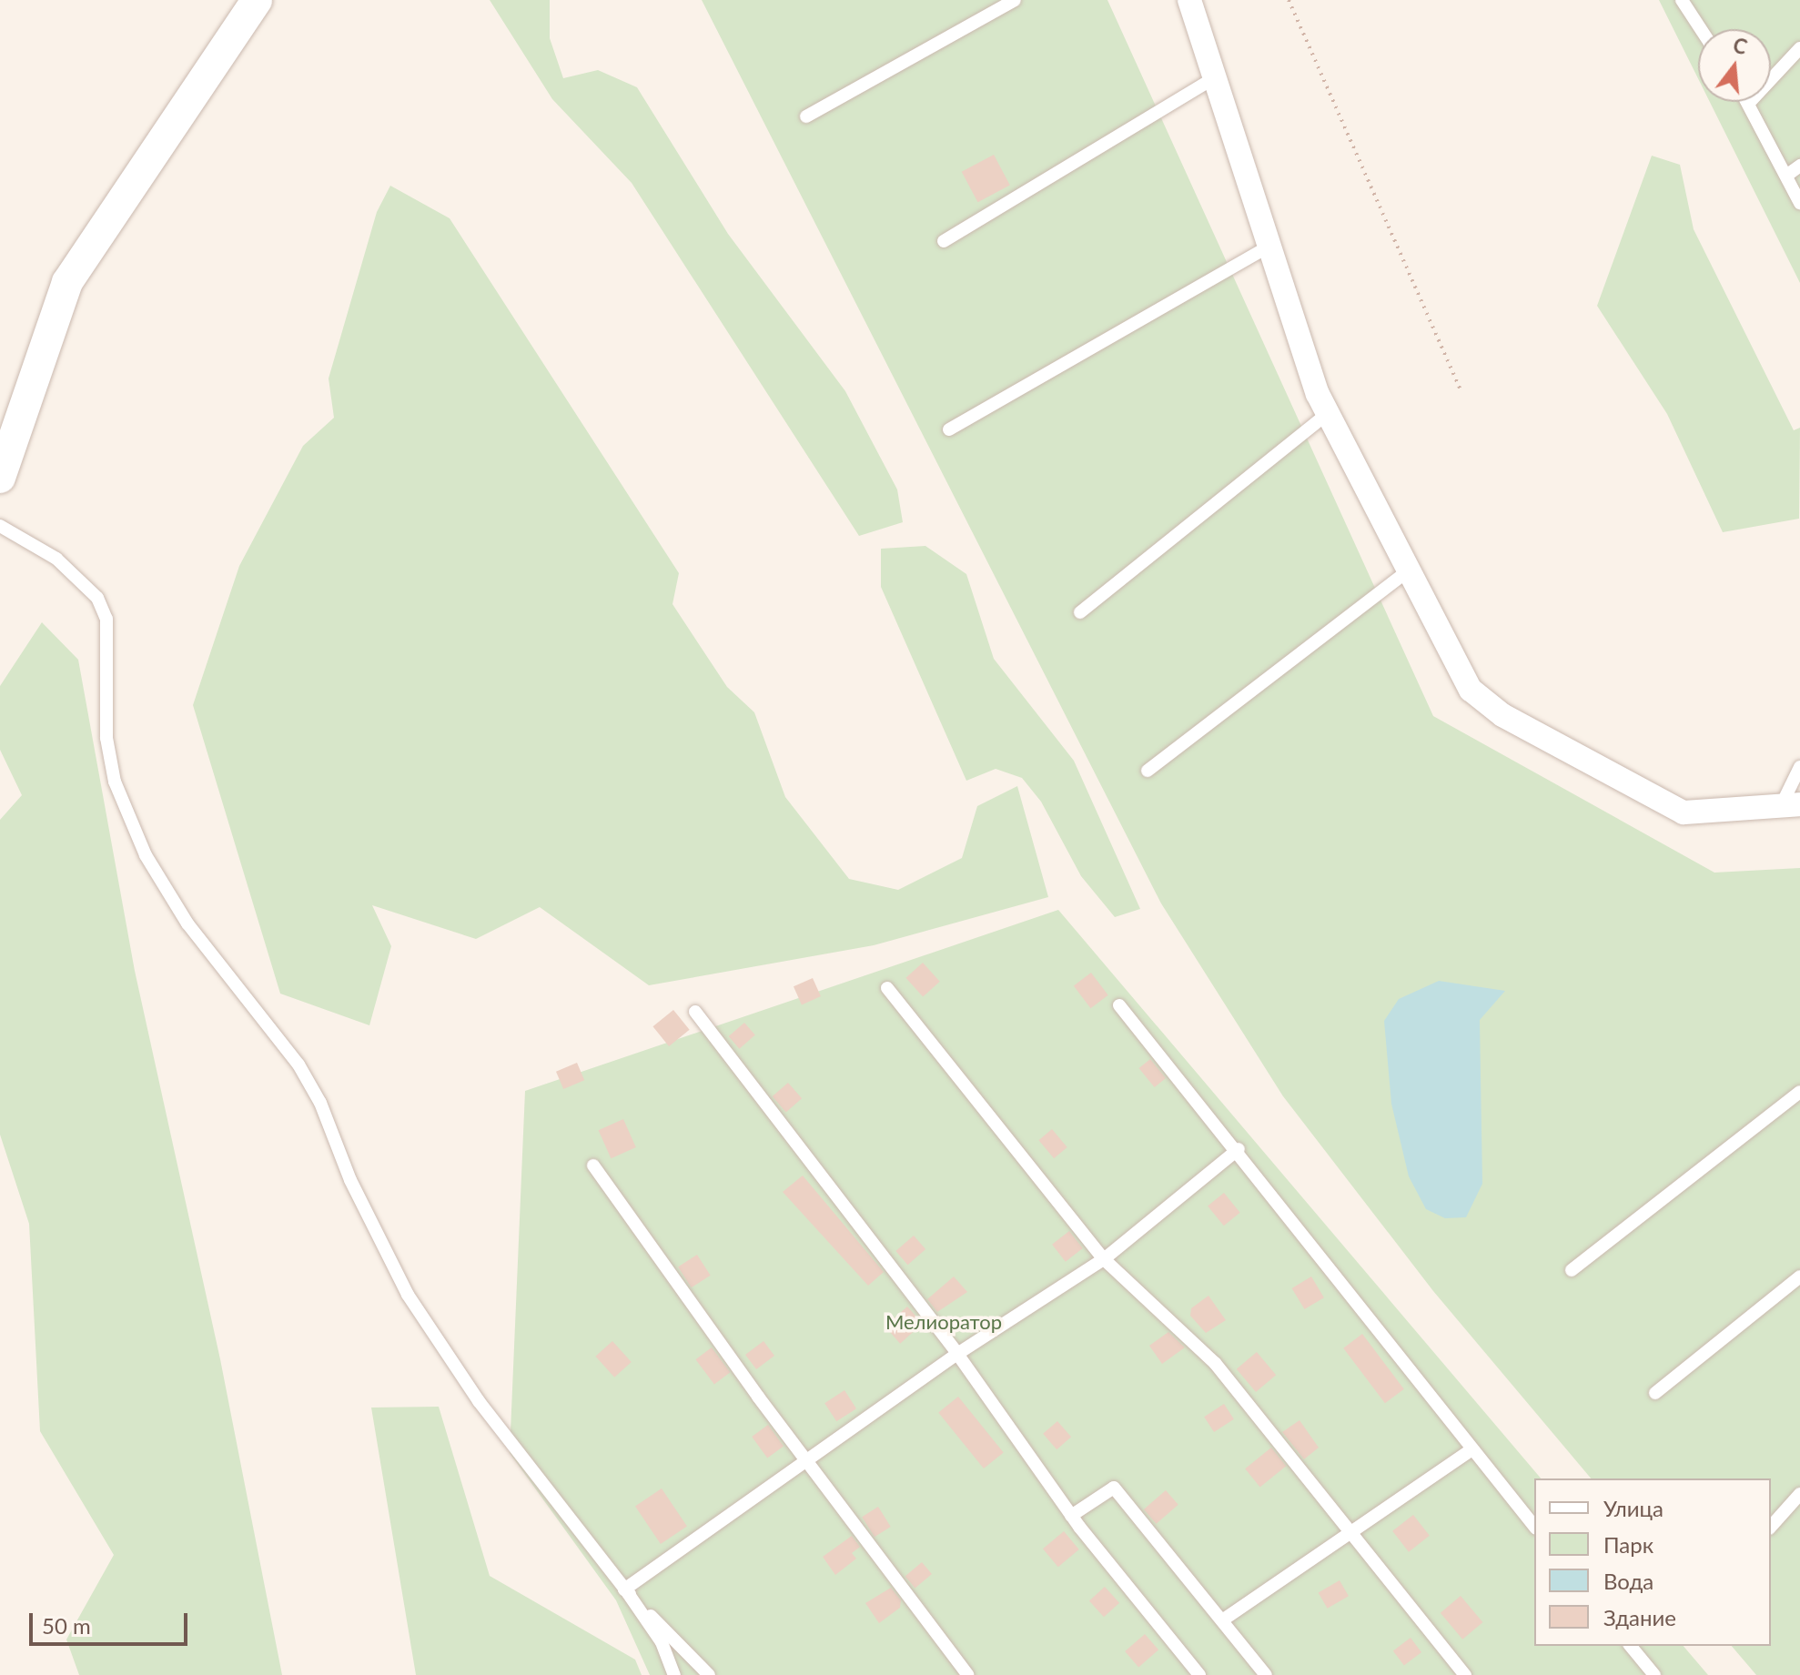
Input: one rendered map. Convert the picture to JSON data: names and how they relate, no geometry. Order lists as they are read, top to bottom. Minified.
{"parks":["Мелиоратор"],"legend":["Улица","Парк","Вода","Здание"],"scale_bar":"50 m","north":"top"}
